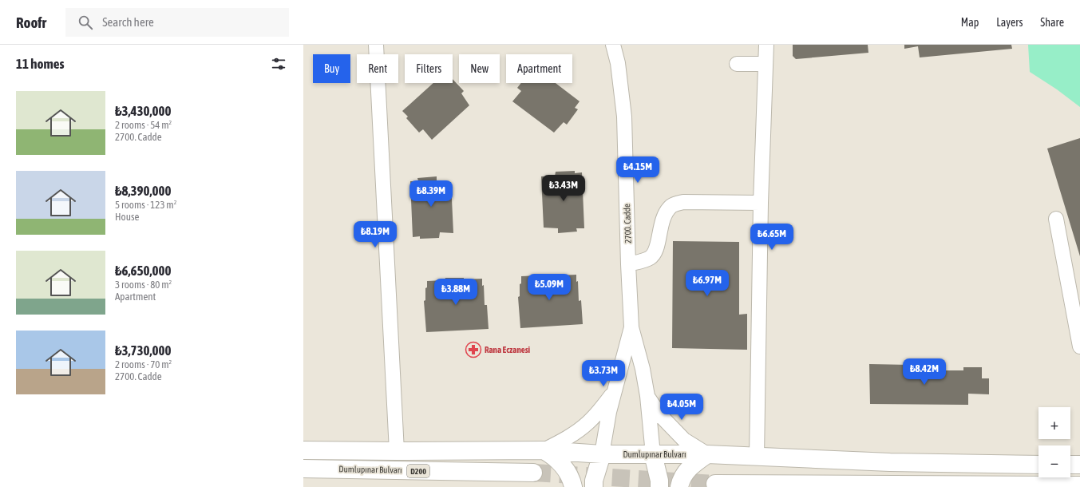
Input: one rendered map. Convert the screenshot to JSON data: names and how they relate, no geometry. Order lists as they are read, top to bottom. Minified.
{"streets":{"highway":["Dumlupınar Bulvarı","D200"],"street":["2700. Cadde"]},"crossings":[["2700. Cadde","Dumlupınar Bulvarı"]],"places":{"pharmacy":["Rana Eczanesi"]},"page":{"header":"Roofr","search":"Search here","nav":["Map","Layers","Share"],"heading":"11 homes","chip":["Buy","Rent","Filters","New","Apartment"],"list":[{"name":"₺3,430,000","note":"2 rooms · 54 m² · 2700. Cadde"},{"name":"₺8,390,000","note":"5 rooms · 123 m² · House"},{"name":"₺6,650,000","note":"3 rooms · 80 m² · Apartment"},{"name":"₺3,730,000","note":"2 rooms · 70 m² · 2700. Cadde"}],"price":["₺4.15M","₺3.43M","₺8.39M","₺8.19M","₺6.65M","₺6.97M","₺5.09M","₺3.88M","₺8.42M","₺3.73M","₺4.05M"],"map_buttons":["+","−"]}}
